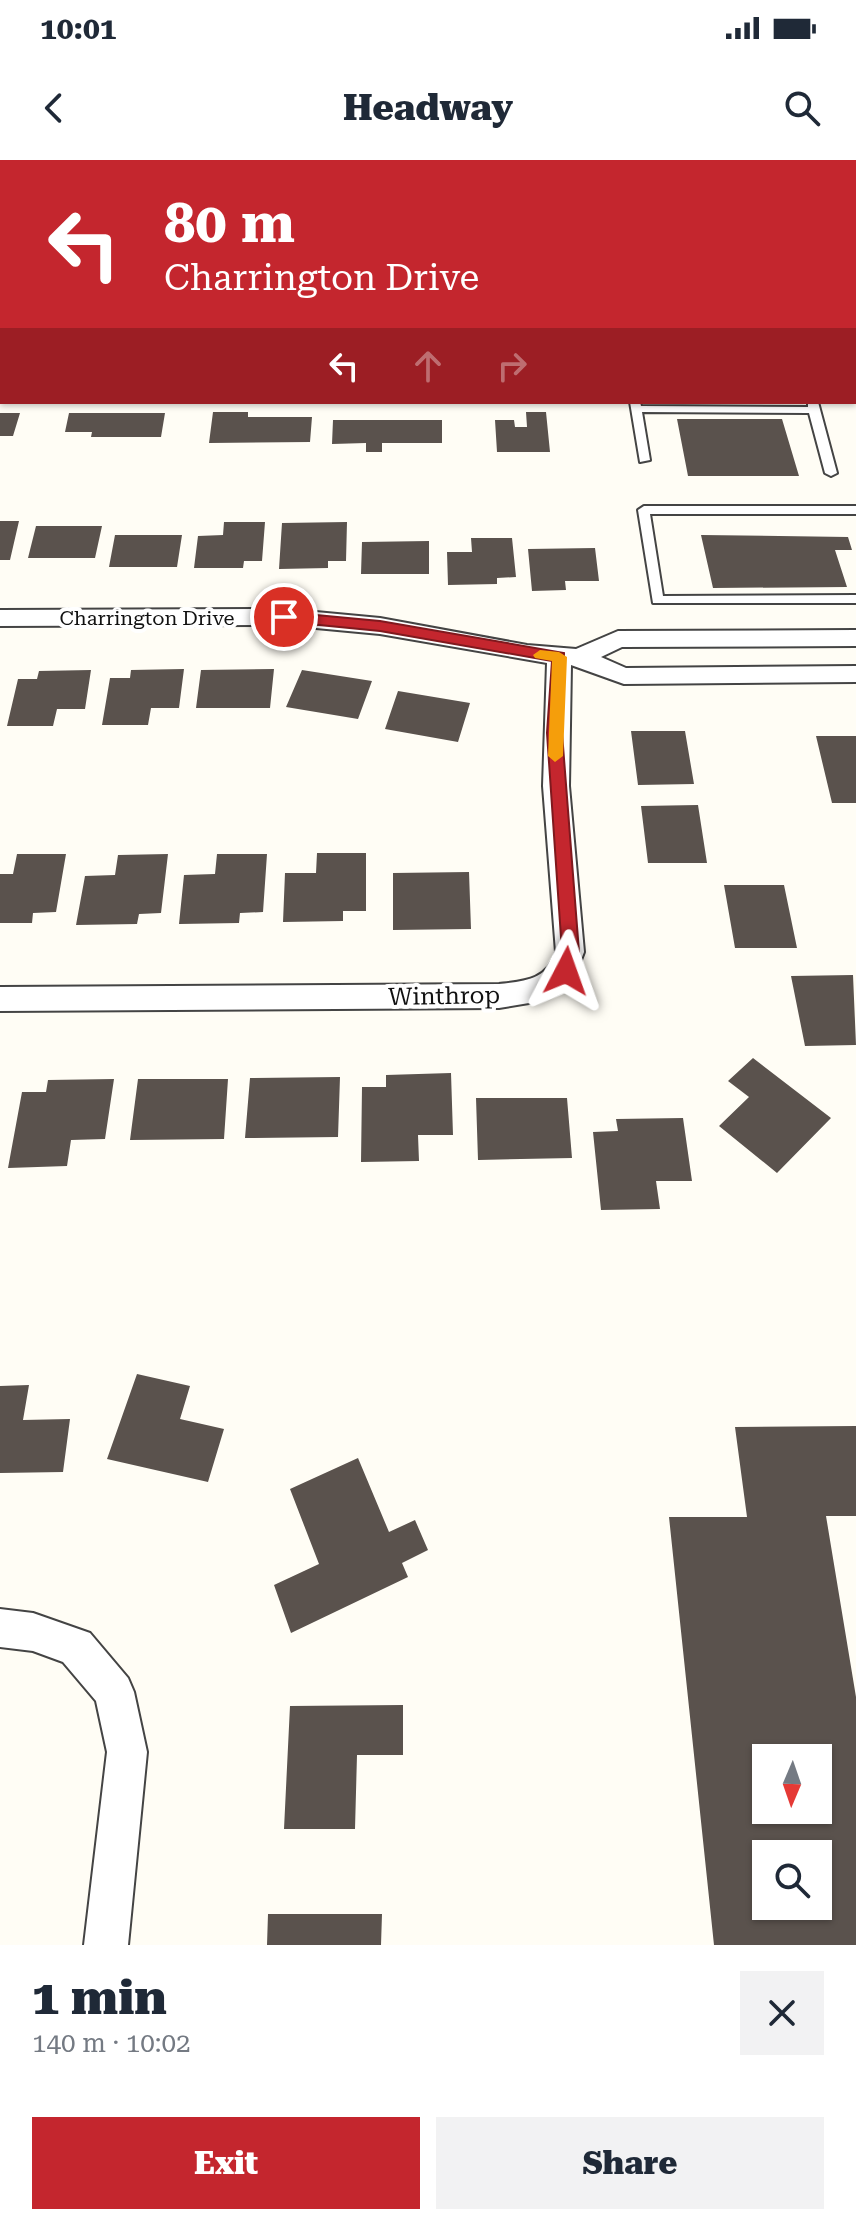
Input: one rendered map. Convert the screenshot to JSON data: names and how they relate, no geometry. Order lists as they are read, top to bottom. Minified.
{"streets":{"street":["Charrington Drive","Winthrop"]},"crossings":[["Charrington Drive","Winthrop"]],"north":"bottom","page":{"status":"10:01","header":"Headway","turn":["80 m","Charrington Drive"],"heading":["1 min","140 m · 10:02"],"buttons":["Exit","Share"]}}
